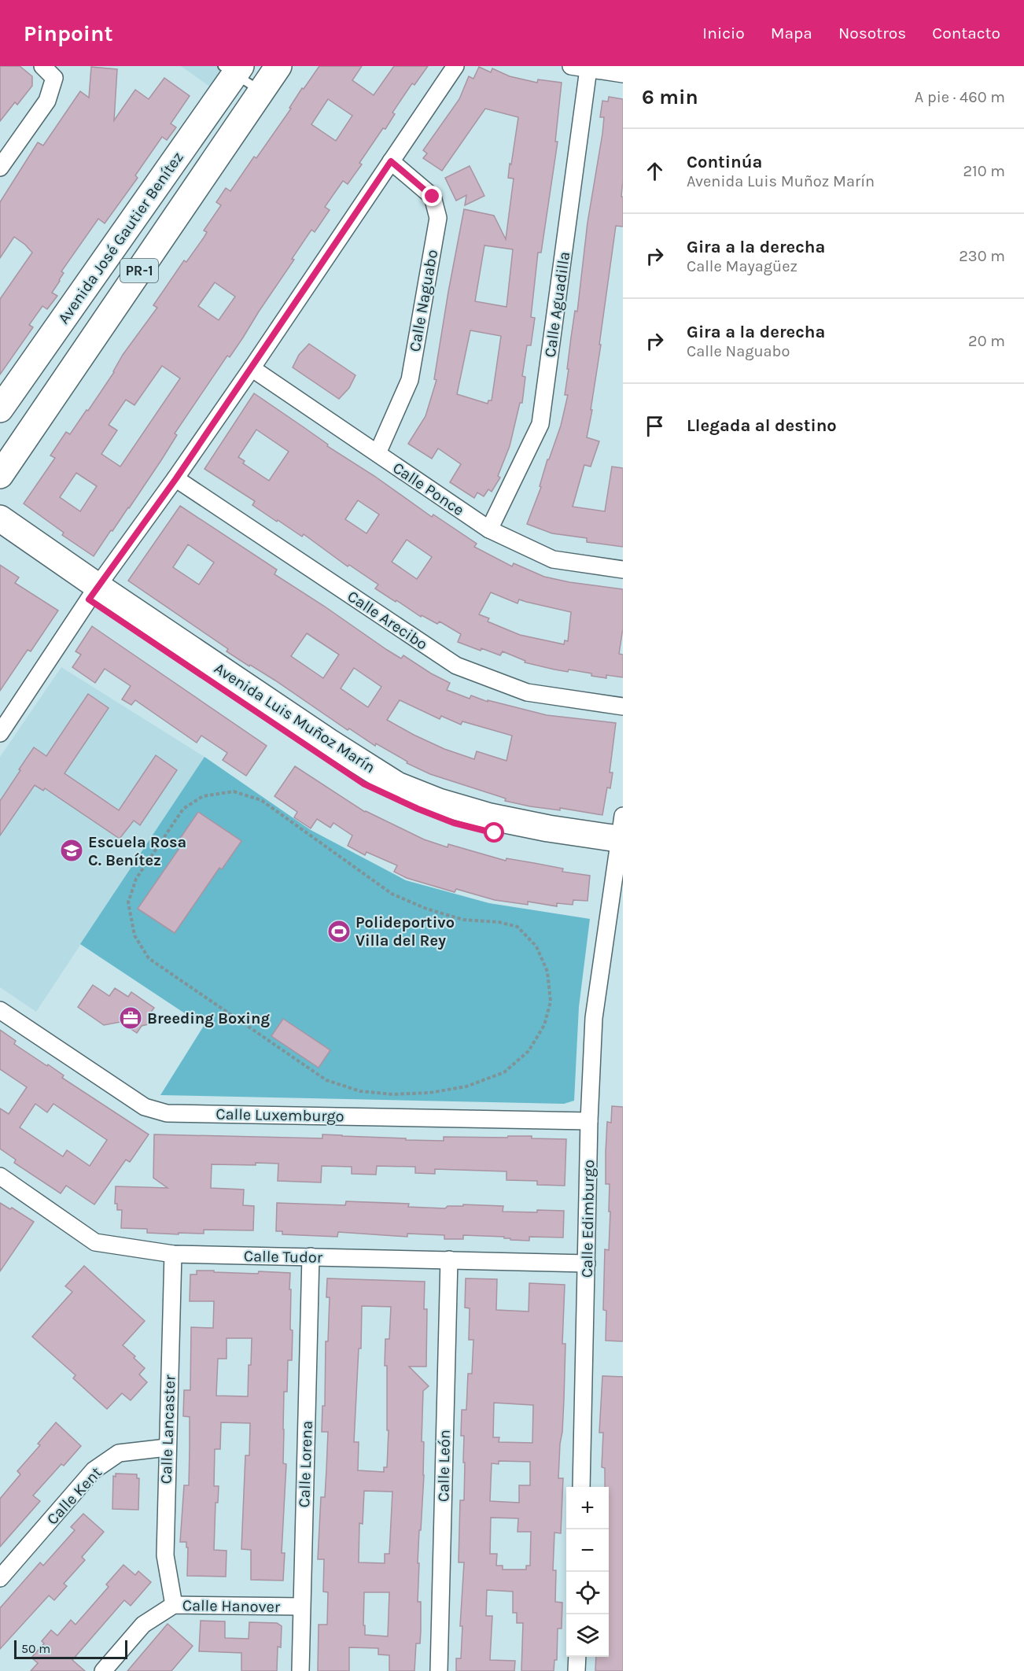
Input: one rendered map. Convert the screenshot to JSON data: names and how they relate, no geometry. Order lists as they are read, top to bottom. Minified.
{"streets":{"main road":["Avenida José Gautier Benítez","PR-1","Avenida Luis Muñoz Marín"],"street":["Calle Naguabo","Calle Aguadilla","Calle Ponce","Calle Arecibo","Calle Luxemburgo","Calle Edimburgo","Calle Tudor","Calle Lancaster","Calle Lorena","Calle León","Calle Kent","Calle Hanover"]},"crossings":[["Calle Naguabo","Calle Ponce"],["Calle Aguadilla","Calle Ponce"],["Avenida Luis Muñoz Marín","Calle Edimburgo"],["Calle Luxemburgo","Calle Edimburgo"],["Calle Edimburgo","Calle Tudor"],["Calle Tudor","Calle Lancaster"],["Calle Tudor","Calle Lorena"],["Calle Tudor","Calle León"],["Calle Lancaster","Calle Kent"],["Calle Lancaster","Calle Hanover"],["Calle Lorena","Calle Hanover"]],"places":{"school or university":["Escuela Rosa C. Benítez"],"sports":["Polideportivo Villa del Rey"],"office":["Breeding Boxing"]},"scale_bar":"50 m","page":{"header":"Pinpoint","nav":["Inicio","Mapa","Nosotros","Contacto"],"heading":["6 min","A pie · 460 m"],"list":[["Continúa","Avenida Luis Muñoz Marín","210 m"],["Gira a la derecha","Calle Mayagüez","230 m"],["Gira a la derecha","Calle Naguabo","20 m"],"Llegada al destino"],"map_buttons":["+","−"],"scale":"50 m"}}
